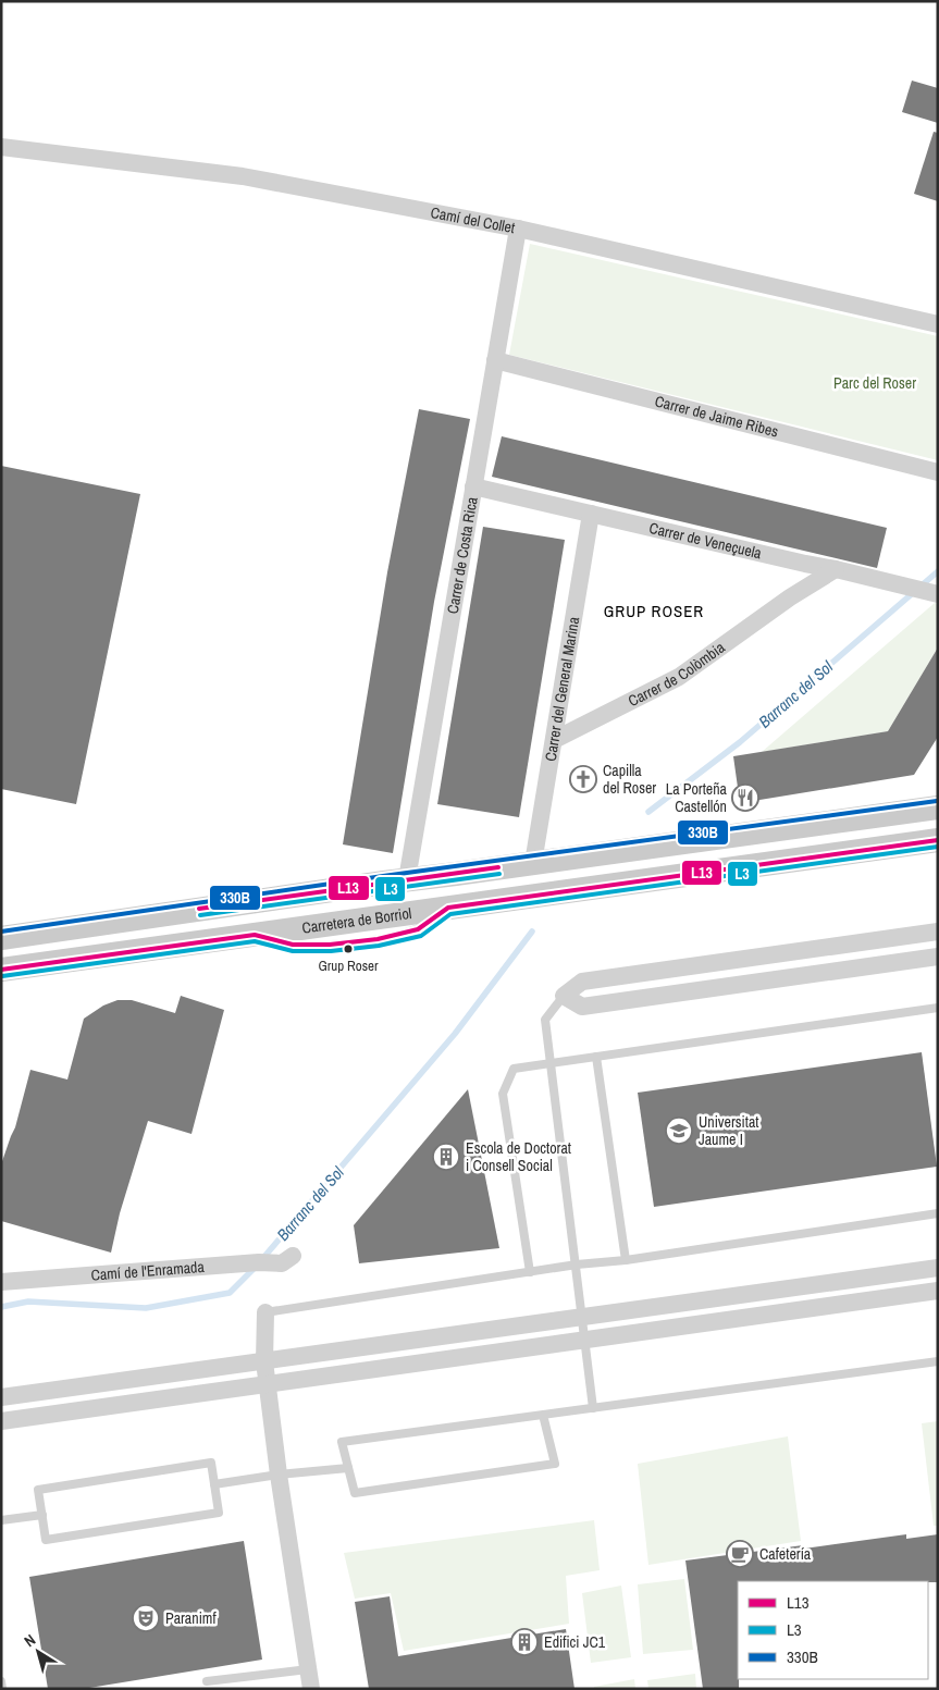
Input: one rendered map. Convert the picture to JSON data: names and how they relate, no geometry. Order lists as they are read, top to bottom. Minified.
{"streets":{"main road":["Carretera de Borriol"],"street":["Camí del Collet","Carrer de Jaime Ribes","Carrer de Veneçuela","Carrer de Costa Rica","Carrer de Colòmbia","Carrer del General Marina","Camí de l'Enramada"]},"crossings":[["Camí del Collet","Carrer de Costa Rica"],["Carrer de Jaime Ribes","Carrer de Costa Rica"],["Carrer de Veneçuela","Carrer de Costa Rica"],["Carrer de Veneçuela","Carrer de Colòmbia"],["Carrer de Veneçuela","Carrer del General Marina"],["Carrer de Colòmbia","Carrer del General Marina"]],"districts":["GRUP ROSER"],"water":["Barranc del Sol"],"parks":["Parc del Roser"],"places":{"church":["Capilla del Roser"],"restaurant":["La Porteña Castellón"],"other":["Grup Roser"],"school or university":["Universitat Jaume I"],"building":["Escola de Doctorat i Consell Social","Edifici JC1"],"cafe":["Cafetería"],"theatre":["Paranimf"]},"lines":["transit line 330B","transit line L13","transit line L3"],"legend":["L13","L3","330B"],"north":"top left"}
